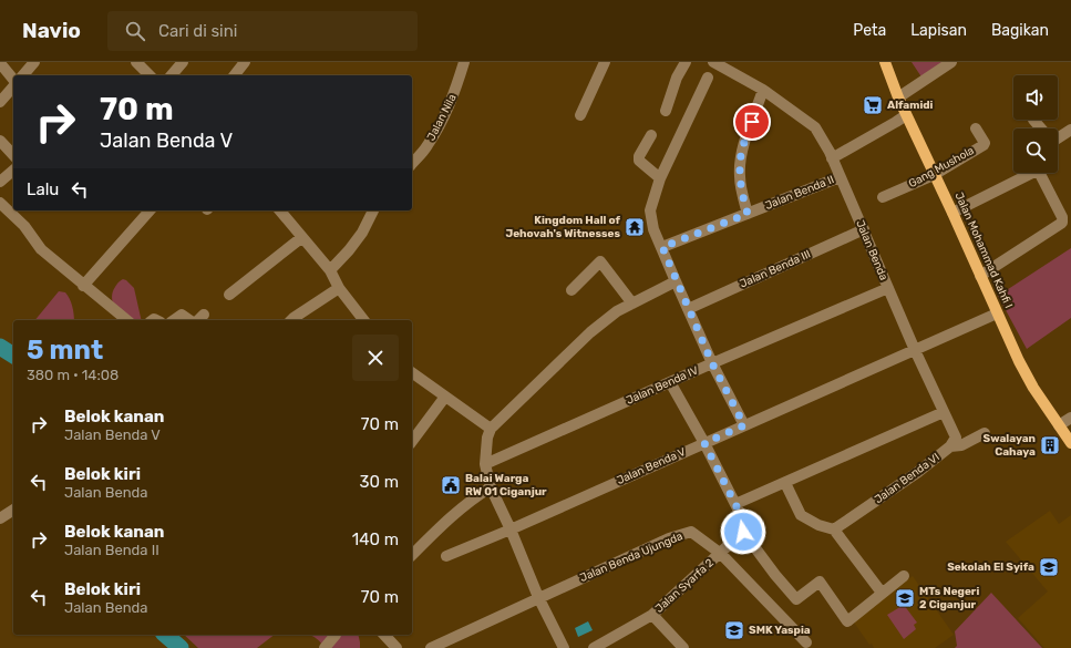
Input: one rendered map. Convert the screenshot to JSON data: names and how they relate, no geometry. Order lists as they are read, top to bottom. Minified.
{"streets":{"main road":["Jalan Mohammad Kahfi I"],"street":["Jalan Nila","Gang Mushola","Jalan Benda II","Jalan Benda","Jalan Benda III","Jalan Benda IV","Jalan Benda V","Jalan Benda VI","Jalan Benda Ujungda","Jalan Syarfa 2"]},"crossings":[["Gang Mushola","Jalan Mohammad Kahfi I"],["Jalan Benda II","Jalan Benda"],["Jalan Benda","Jalan Benda III"],["Jalan Benda","Jalan Benda IV"],["Jalan Benda","Jalan Benda V"],["Jalan Benda","Jalan Benda VI"],["Jalan Benda V","Jalan Benda VI"],["Jalan Benda Ujungda","Jalan Syarfa 2"]],"places":{"supermarket":["Alfamidi"],"temple":["Kingdom Hall of Jehovah's Witnesses"],"building":["Swalayan Cahaya"],"public building":["Balai Warga RW 01 Ciganjur"],"school or university":["Sekolah El Syifa","MTs Negeri 2 Ciganjur","SMK Yaspia"]},"page":{"header":"Navio","search":"Cari di sini","nav":["Peta","Lapisan","Bagikan"],"turn":["70 m","Jalan Benda V"],"then":"Lalu","heading":["5 mnt","380 m · 14:08"],"list":[{"name":"Belok kanan","note":"Jalan Benda V","value":"70 m"},{"name":"Belok kiri","note":"Jalan Benda","value":"30 m"},{"name":"Belok kanan","note":"Jalan Benda II","value":"140 m"},{"name":"Belok kiri","note":"Jalan Benda","value":"70 m"}]}}
